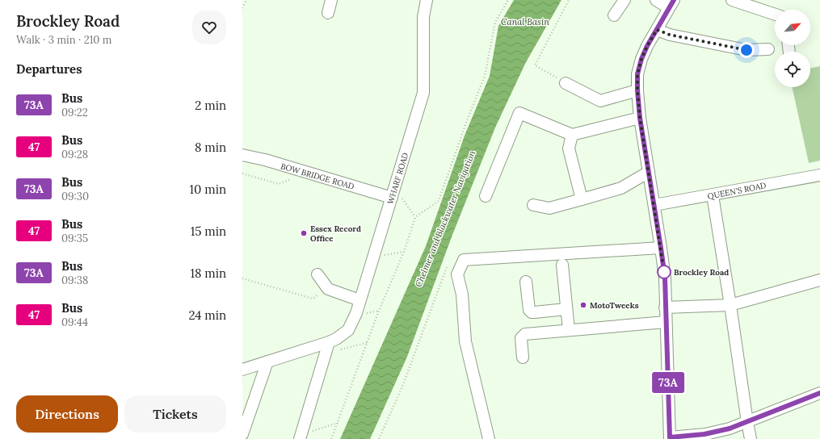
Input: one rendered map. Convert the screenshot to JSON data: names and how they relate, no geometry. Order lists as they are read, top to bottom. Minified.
{"streets":{"street":["BOW BRIDGE ROAD","WHARF ROAD","QUEEN'S ROAD"]},"crossings":[["BOW BRIDGE ROAD","WHARF ROAD"]],"water":["Canal Basin","Chelmer and Blackwater Navigation"],"places":["Essex Record Office","Brockley Road","MotoTweeks"],"lines":["bus line 73A"],"north":"top right","page":{"heading":[["Brockley Road","Walk · 3 min · 210 m"],"Departures"],"on_map":"73A","list":[{"mark":"73A","name":"Bus","note":"09:22","value":"2 min"},{"mark":"47","name":"Bus","note":"09:28","value":"8 min"},{"mark":"73A","name":"Bus","note":"09:30","value":"10 min"},{"mark":"47","name":"Bus","note":"09:35","value":"15 min"},{"mark":"73A","name":"Bus","note":"09:38","value":"18 min"},{"mark":"47","name":"Bus","note":"09:44","value":"24 min"}],"buttons":["Directions","Tickets"]}}
